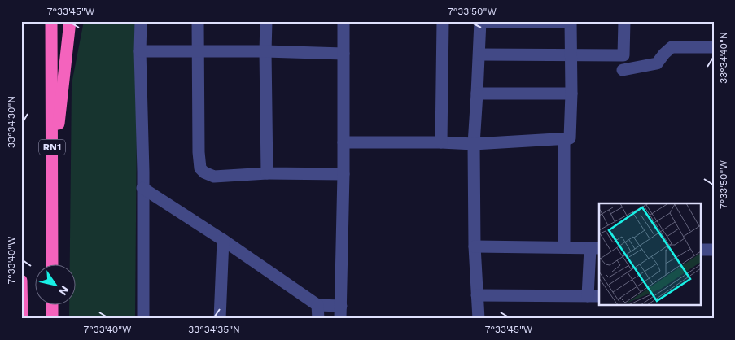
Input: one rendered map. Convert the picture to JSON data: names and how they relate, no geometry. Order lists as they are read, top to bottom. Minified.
{"streets":{"highway":["RN1"]},"north":"bottom right","coordinates":["7°33'45\"W","7°33'50\"W","33°34'40\"N","33°34'30\"N","7°33'40\"W","33°34'35\"N"]}
